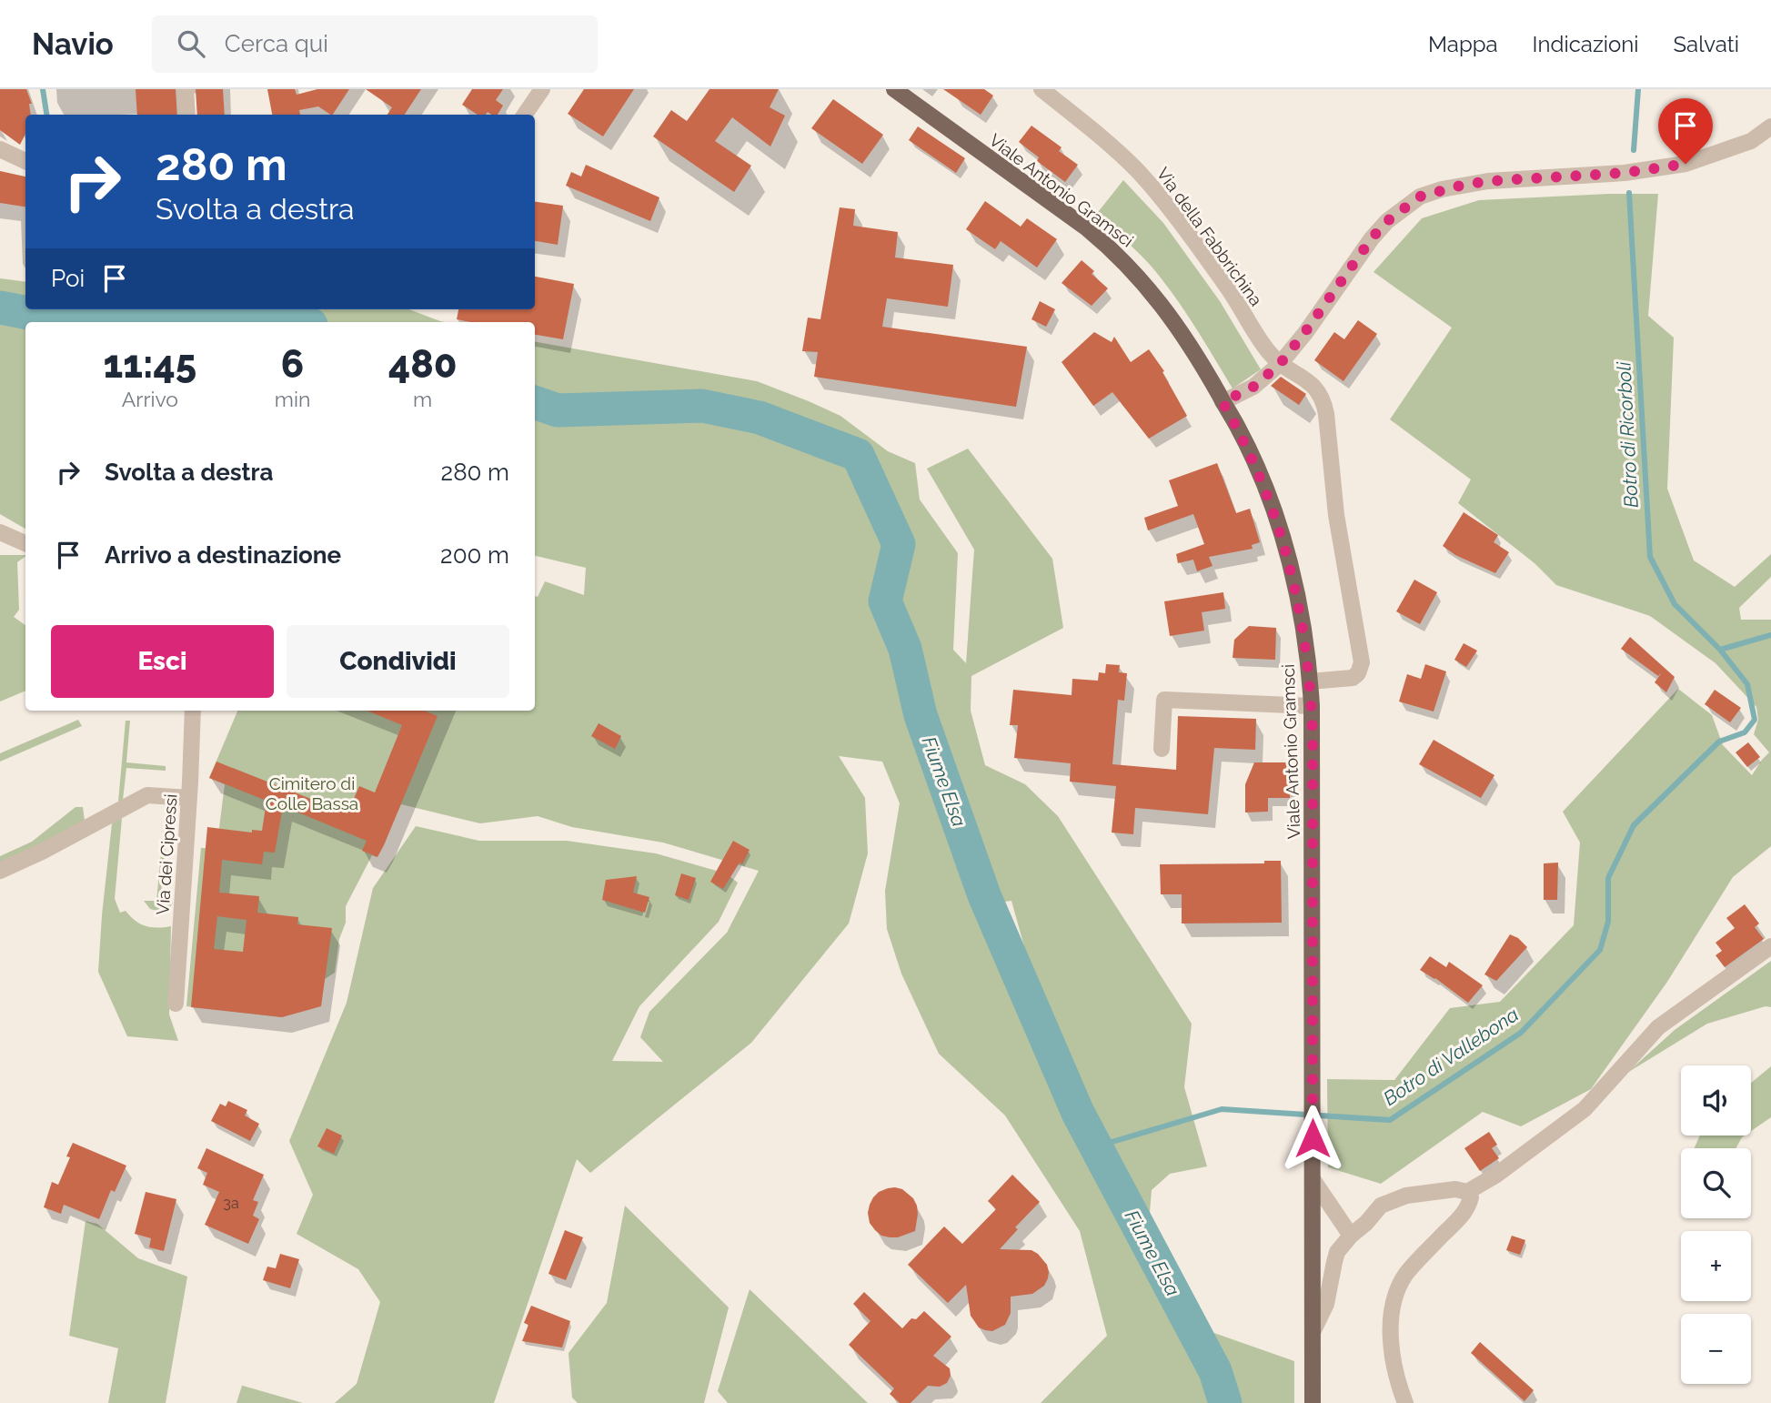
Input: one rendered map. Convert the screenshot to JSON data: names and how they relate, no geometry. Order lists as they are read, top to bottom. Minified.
{"streets":{"main road":["Viale Antonio Gramsci"],"street":["Via della Fabbrichina","Via dei Cipressi"]},"crossings":[["Viale Antonio Gramsci","Via della Fabbrichina"]],"water":["Botro di Ricorboli","Fiume Elsa","Botro di Vallebona"],"parks":["Cimitero di Colle Bassa"],"house_numbers":["3a"],"page":{"header":"Navio","search":"Cerca qui","nav":["Mappa","Indicazioni","Salvati"],"turn":["280 m","Svolta a destra"],"then":"Poi","eta":["11:45","Arrivo","6","min","480","m"],"list":[{"name":"Svolta a destra","value":"280 m"},{"name":"Arrivo a destinazione","value":"200 m"}],"buttons":["Esci","Condividi"],"map_buttons":["+","−"]}}
